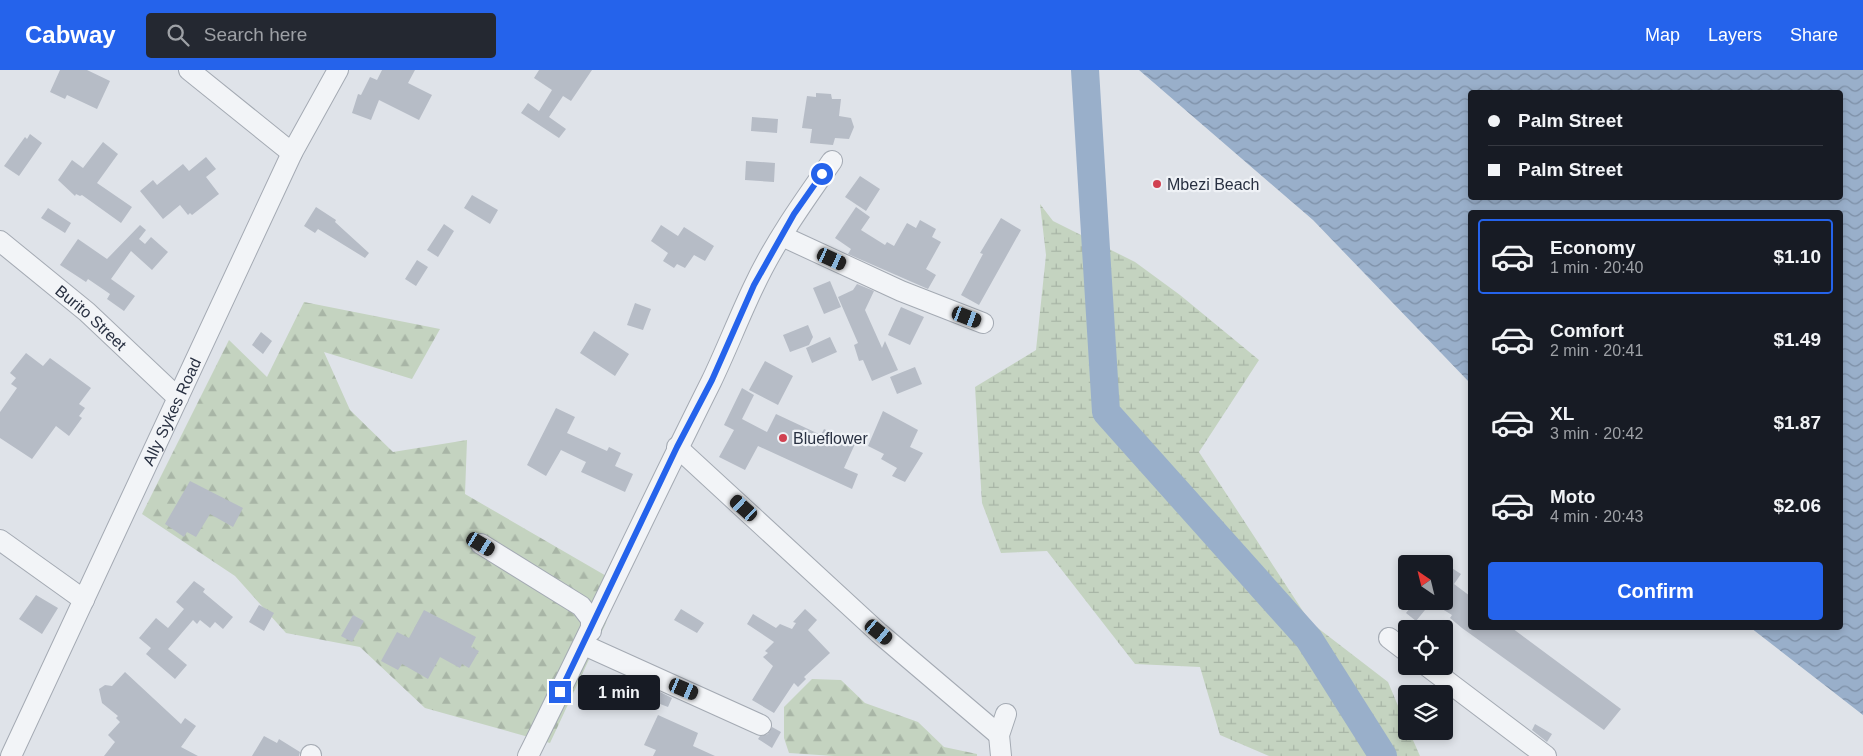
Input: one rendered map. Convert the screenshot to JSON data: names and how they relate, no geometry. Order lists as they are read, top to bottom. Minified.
{"streets":{"street":["Burito Street","Ally Sykes Road"]},"crossings":[["Burito Street","Ally Sykes Road"]],"places":["Mbezi Beach","Blueflower"],"north":"top left","page":{"header":"Cabway","search":"Search here","nav":["Map","Layers","Share"],"banner":["Palm Street","Palm Street"],"list":[{"name":"Economy","note":"1 min · 20:40","value":"$1.10"},{"name":"Comfort","note":"2 min · 20:41","value":"$1.49"},{"name":"XL","note":"3 min · 20:42","value":"$1.87"},{"name":"Moto","note":"4 min · 20:43","value":"$2.06"}],"buttons":"Confirm","bubble":"1 min"}}
